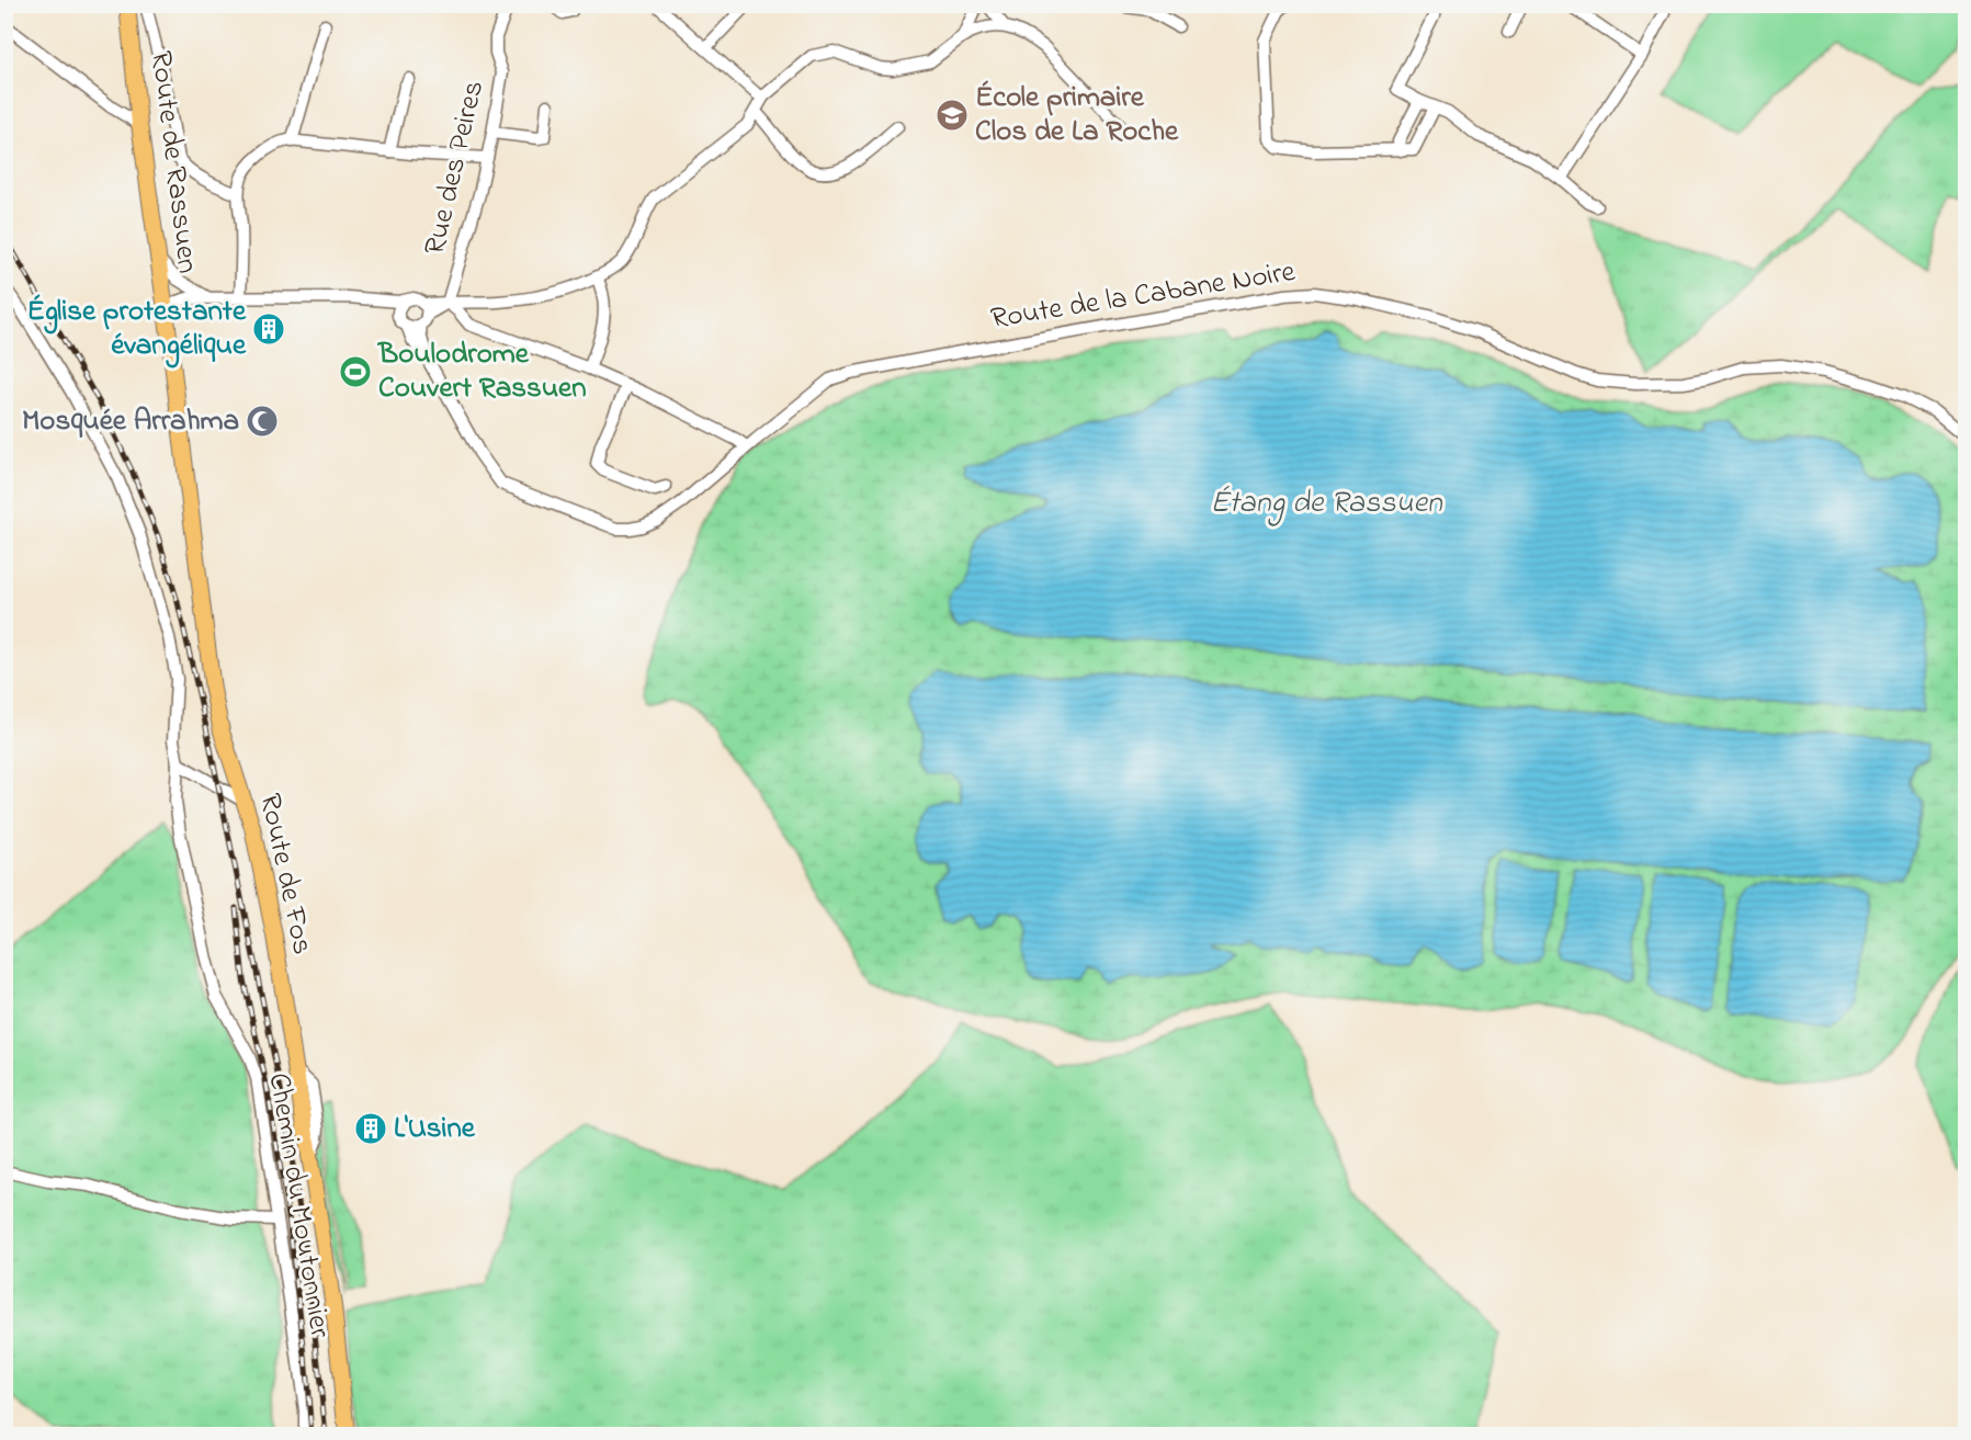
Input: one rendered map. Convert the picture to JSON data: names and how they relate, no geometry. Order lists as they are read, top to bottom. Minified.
{"streets":{"main road":["Route de Rassuen","Route de Fos"],"street":["Rue des Peires","Route de la Cabane Noire","Chemin du Moutonnier"]},"crossings":[["Route de Rassuen","Route de Fos"]],"water":["Étang de Rassuen"],"places":{"school or university":["École primaire Clos de La Roche"],"building":["Église protestante évangélique","L'Usine"],"sports":["Boulodrome Couvert Rassuen"],"mosque":["Mosquée Arrahma"]}}
